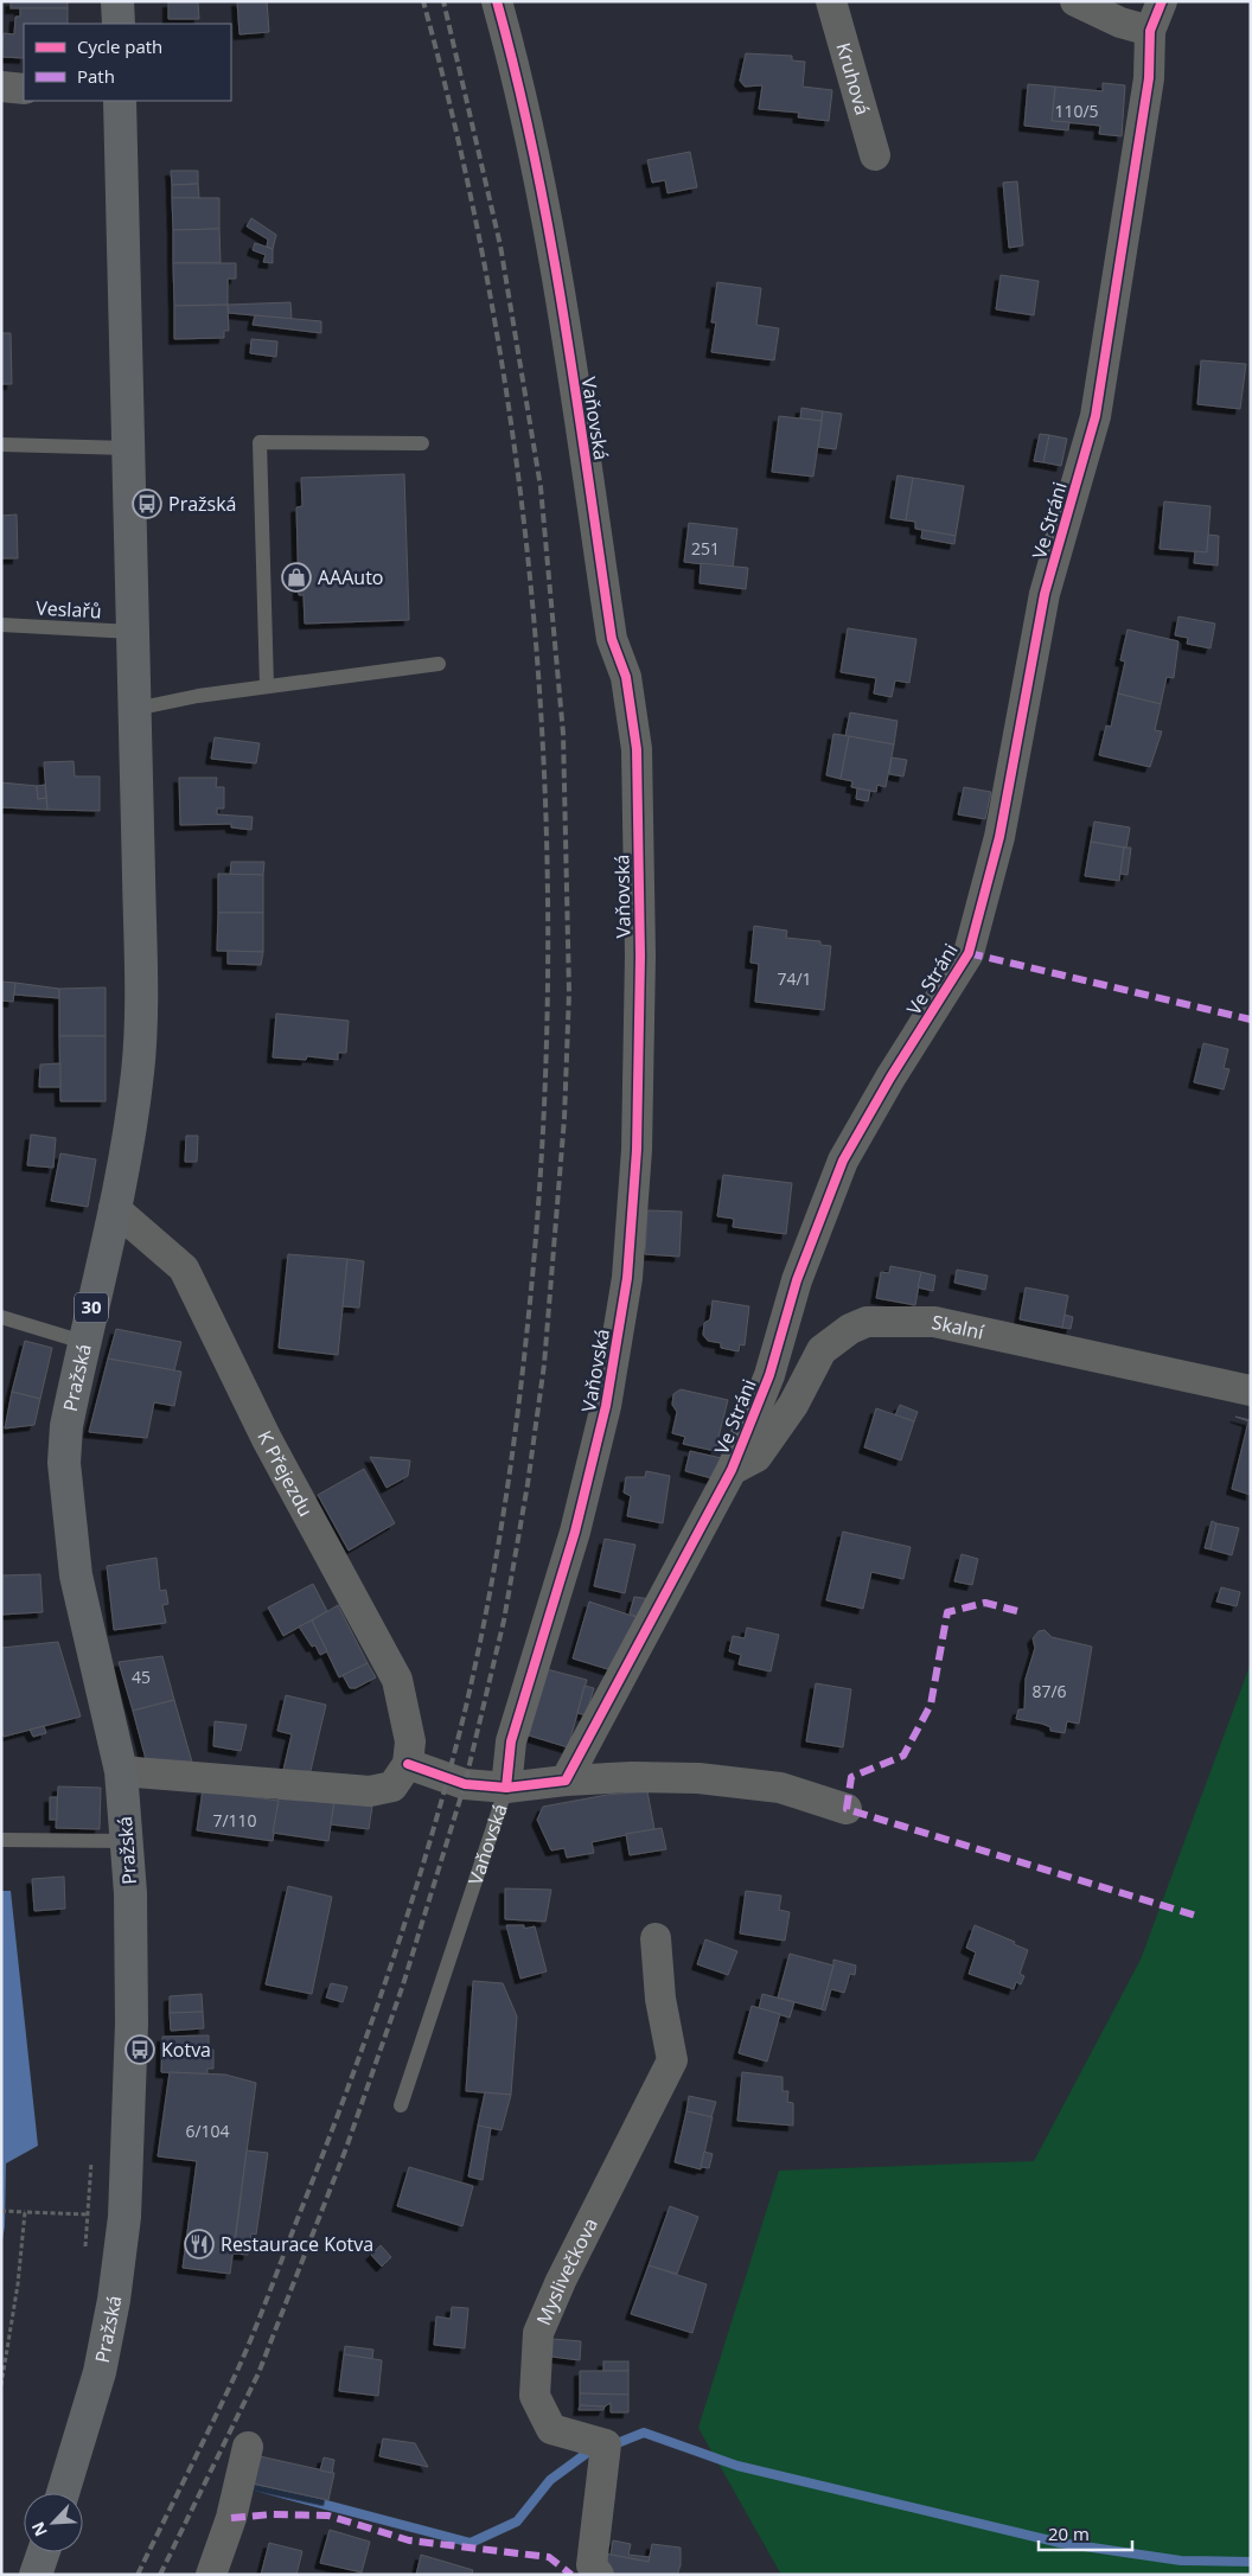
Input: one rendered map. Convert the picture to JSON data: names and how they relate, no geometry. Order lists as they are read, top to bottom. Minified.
{"streets":{"main road":["30","Pražská"],"street":["Kruhová","Vaňovská","Ve Stráni","Skalní","K Přejezdu","Myslivečkova"],"lane":["Veslařů"]},"crossings":[["Ve Stráni","Skalní"],["Veslařů","Pražská"],["Pražská","K Přejezdu"]],"places":{"bus stop":["Pražská","Kotva"],"shop":["AAAuto"],"restaurant":["Restaurace Kotva"]},"house_numbers":["110/5","251","74/1","45","87/6","7/110","6/104"],"legend":["Cycle path","Path"],"scale_bar":"20 m","north":"bottom left"}
